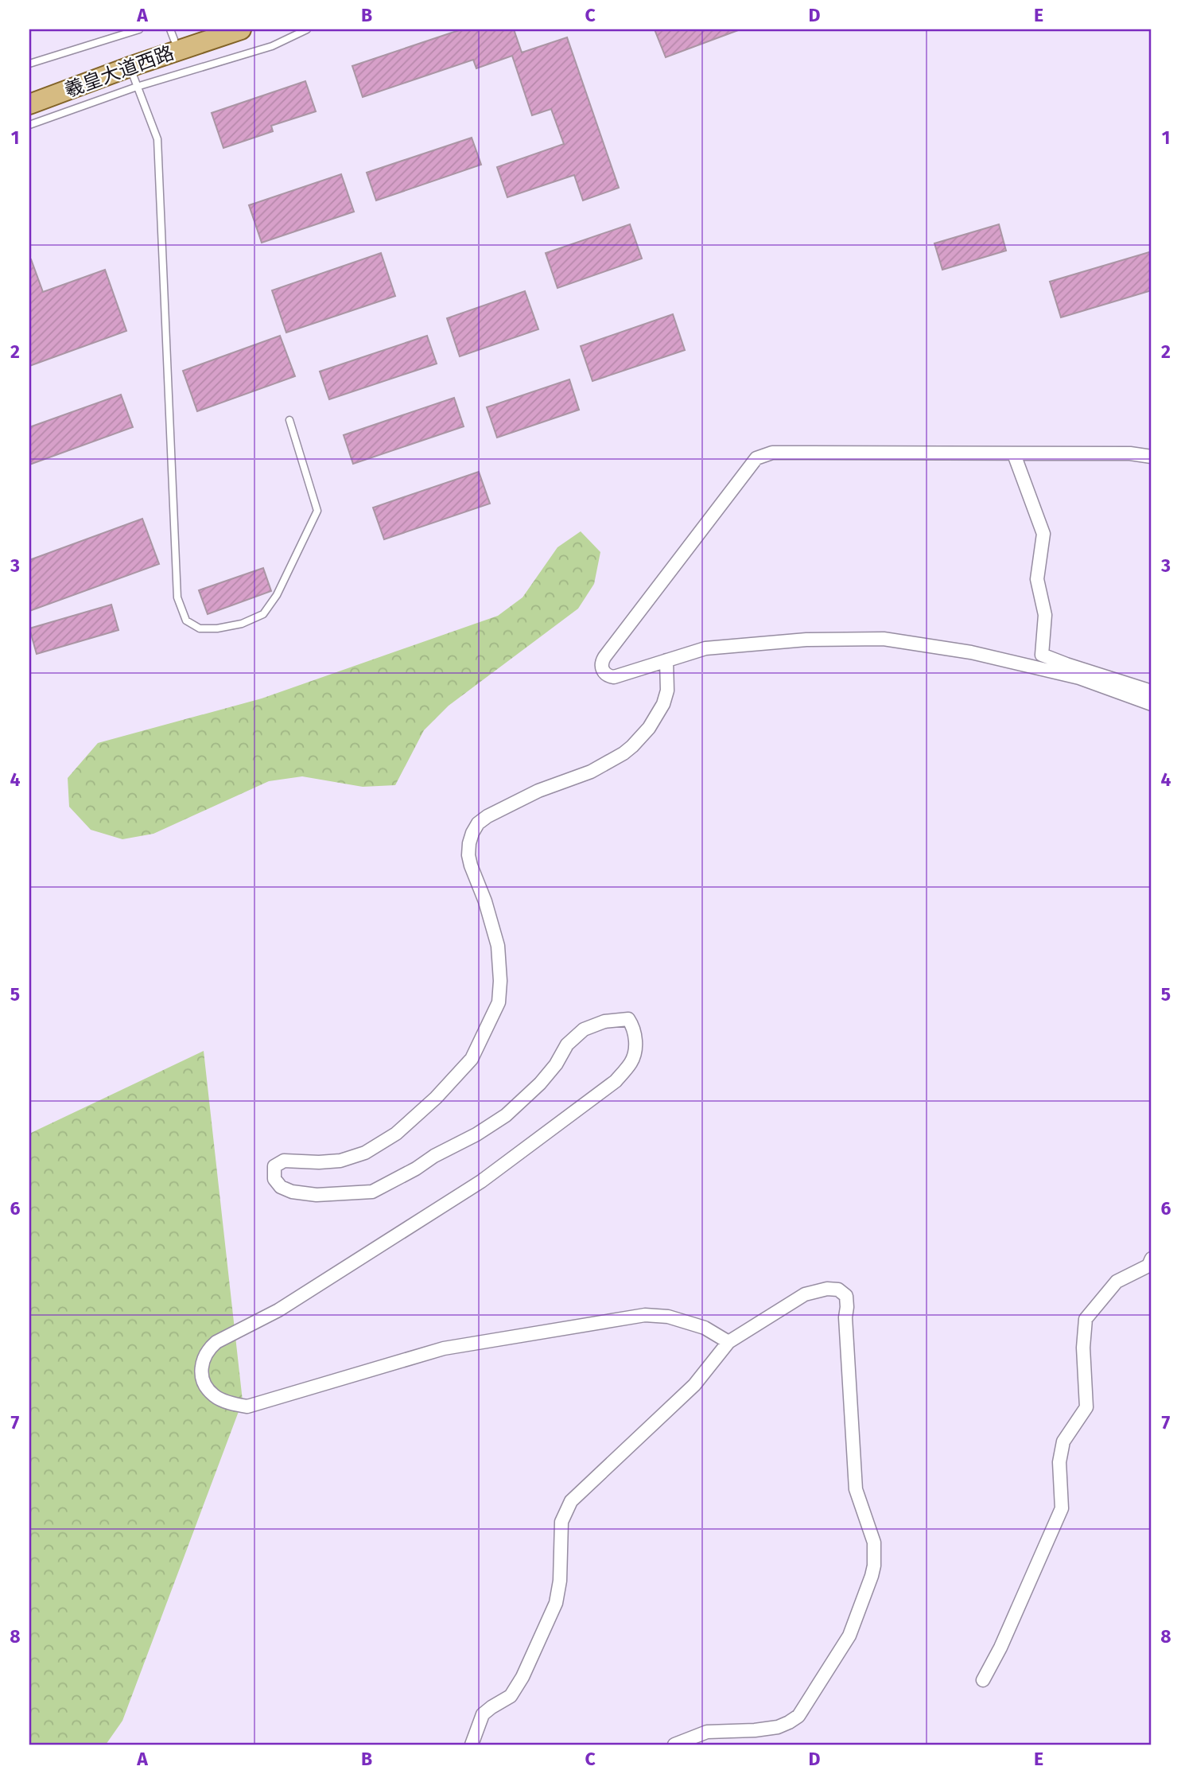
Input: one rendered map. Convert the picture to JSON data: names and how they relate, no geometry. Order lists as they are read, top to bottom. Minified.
{"streets":{"main road":["羲皇大道西路"]},"grid":{"columns":["A","B","C","D","E"],"rows":["1","2","3","4","5","6","7","8"]}}
